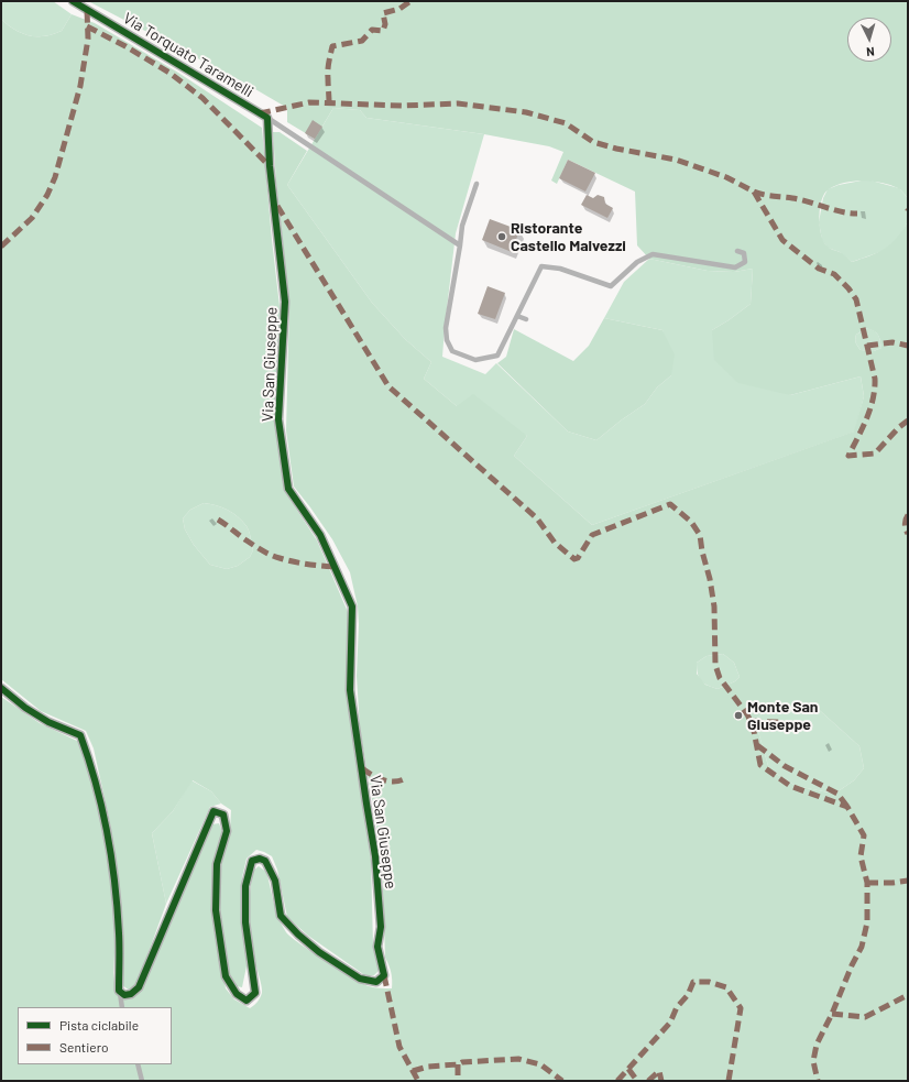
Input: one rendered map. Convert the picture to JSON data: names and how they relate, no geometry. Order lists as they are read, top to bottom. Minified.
{"streets":{"street":["Via Torquato Taramelli","Via San Giuseppe"]},"crossings":[["Via Torquato Taramelli","Via San Giuseppe"]],"places":["Ristorante Castello Malvezzi","Monte San Giuseppe"],"legend":["Pista ciclabile","Sentiero"],"north":"bottom"}
